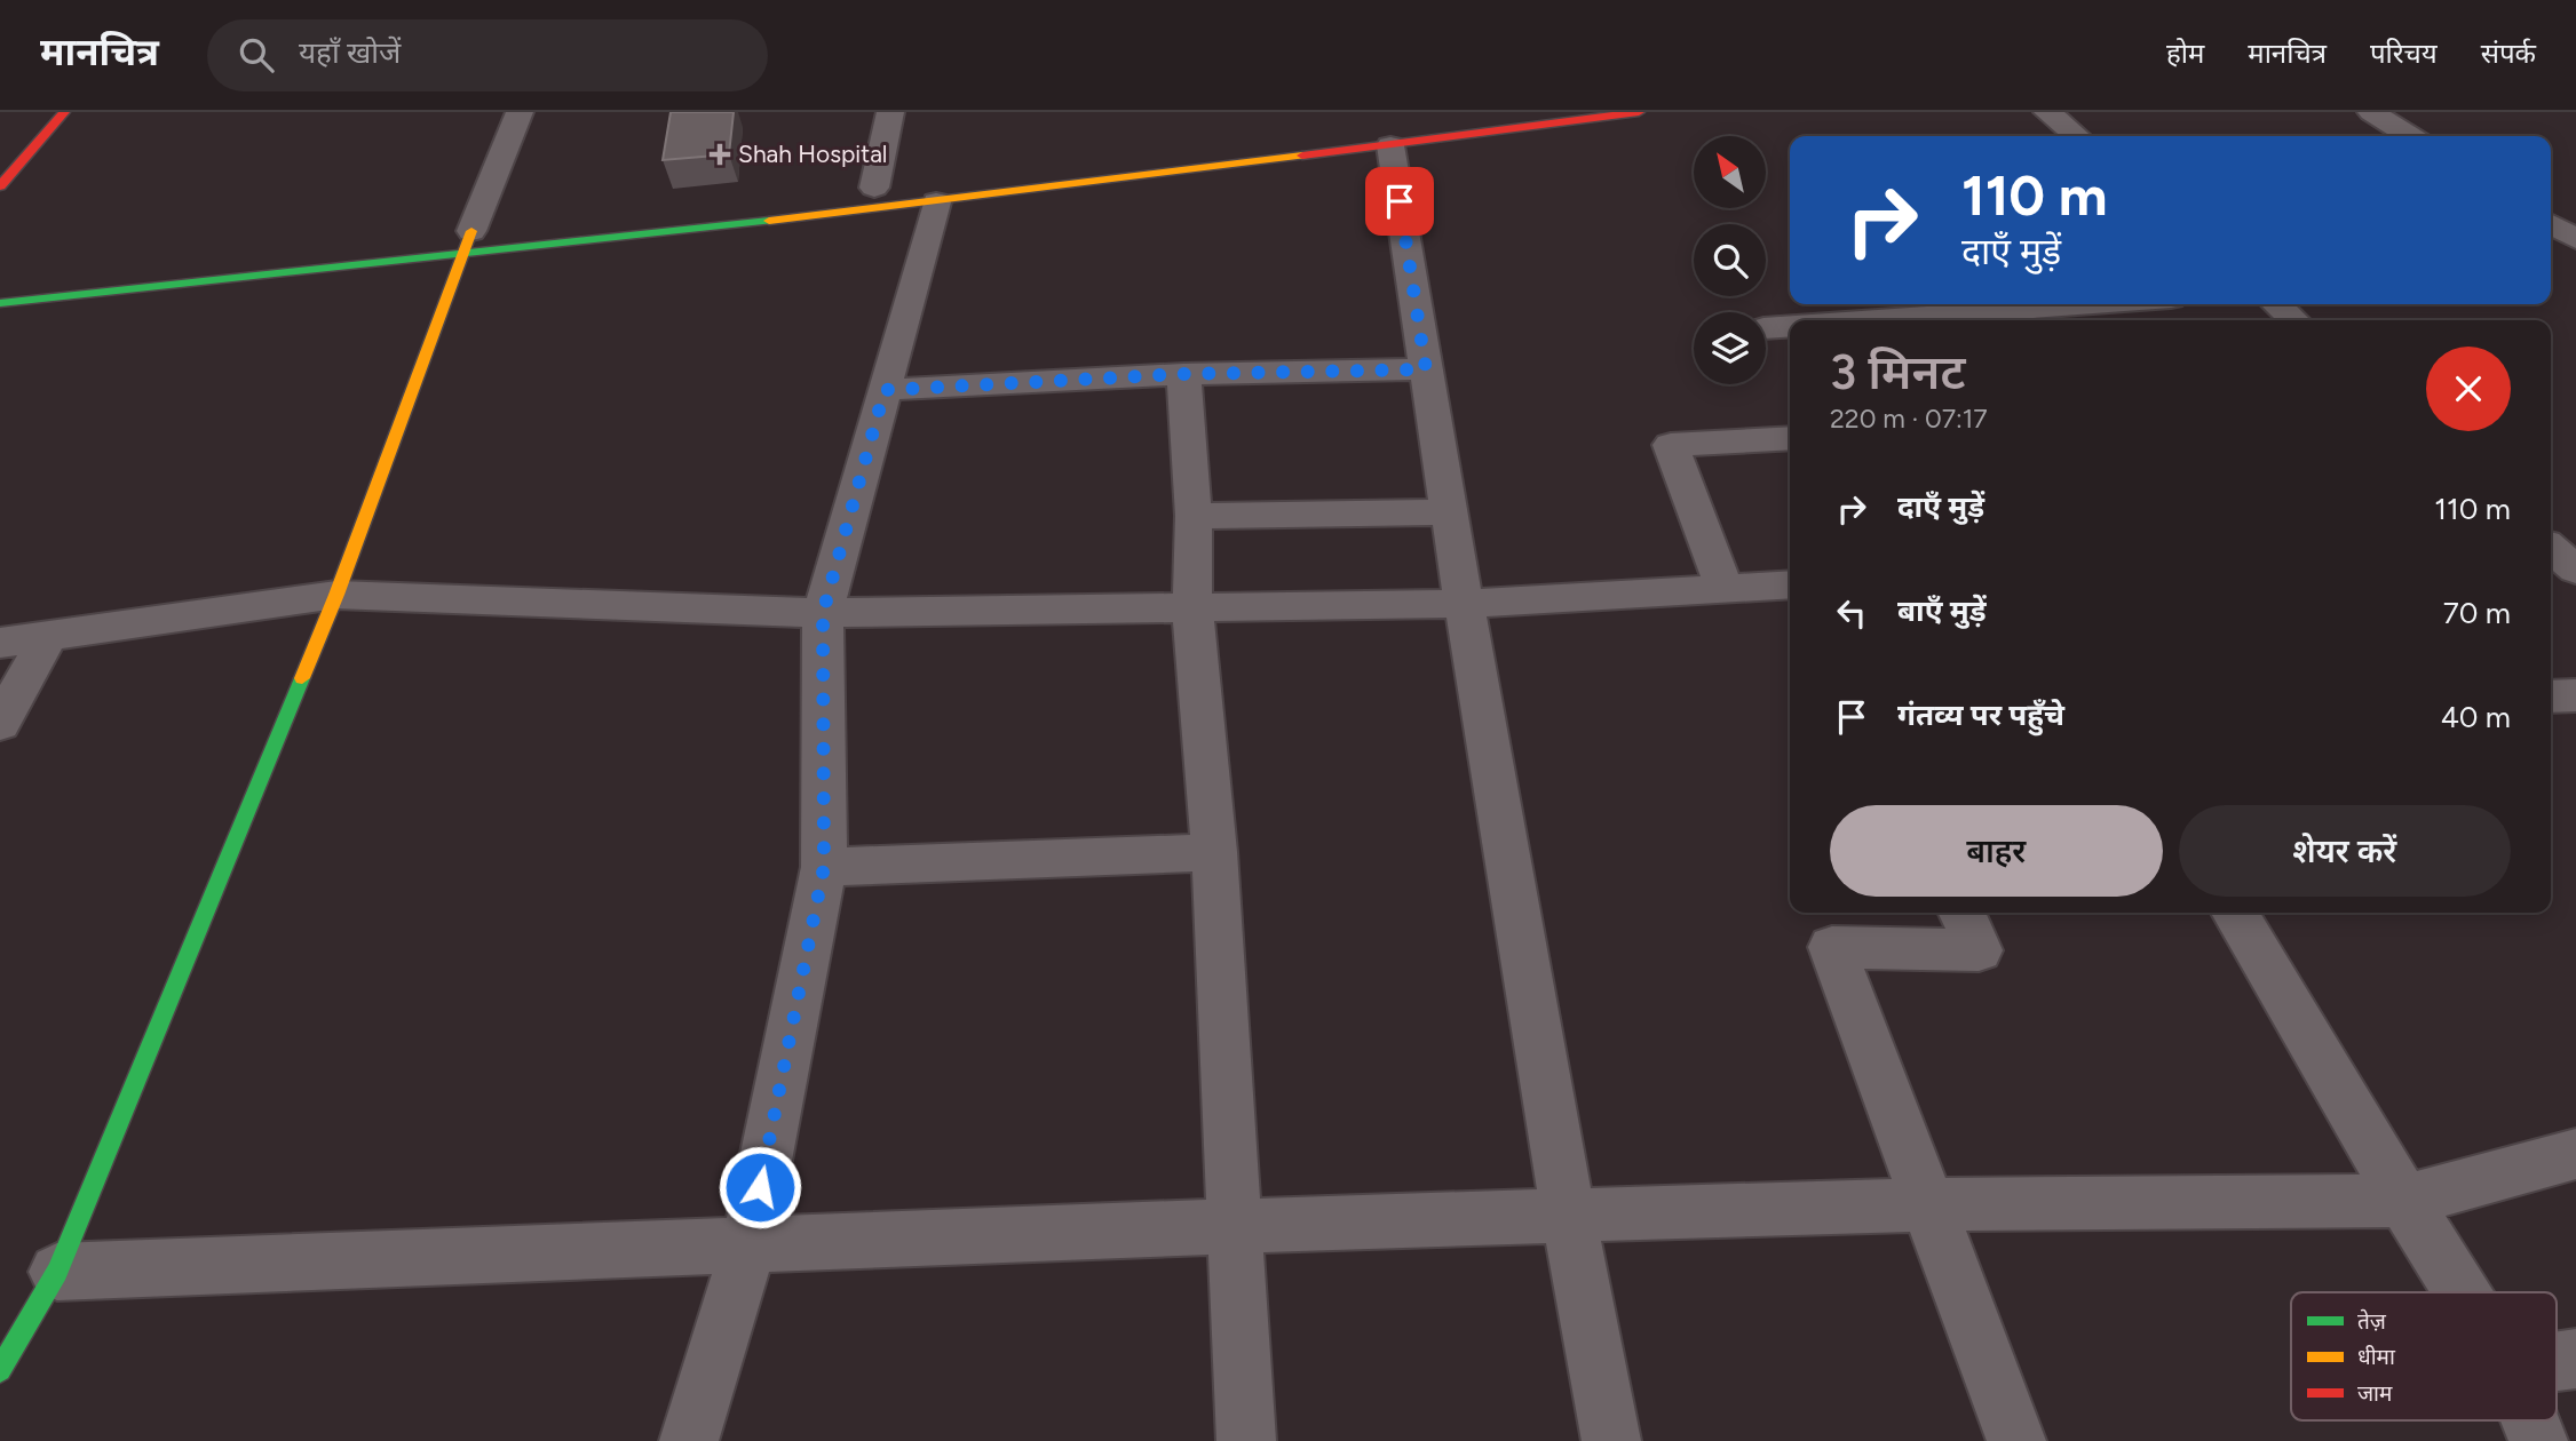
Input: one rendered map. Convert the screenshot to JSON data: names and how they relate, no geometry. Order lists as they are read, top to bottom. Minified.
{"places":{"health":["Shah Hospital"]},"legend":["तेज़","धीमा","जाम"],"north":"top left","page":{"header":"मानचित्र","search":"यहाँ खोजें","nav":["होम","मानचित्र","परिचय","संपर्क"],"turn":["110 m","दाएँ मुड़ें"],"heading":["3 मिनट","220 m · 07:17"],"list":[{"name":"दाएँ मुड़ें","value":"110 m"},{"name":"बाएँ मुड़ें","value":"70 m"},{"name":"गंतव्य पर पहुँचे","value":"40 m"}],"buttons":["बाहर","शेयर करें"]}}
